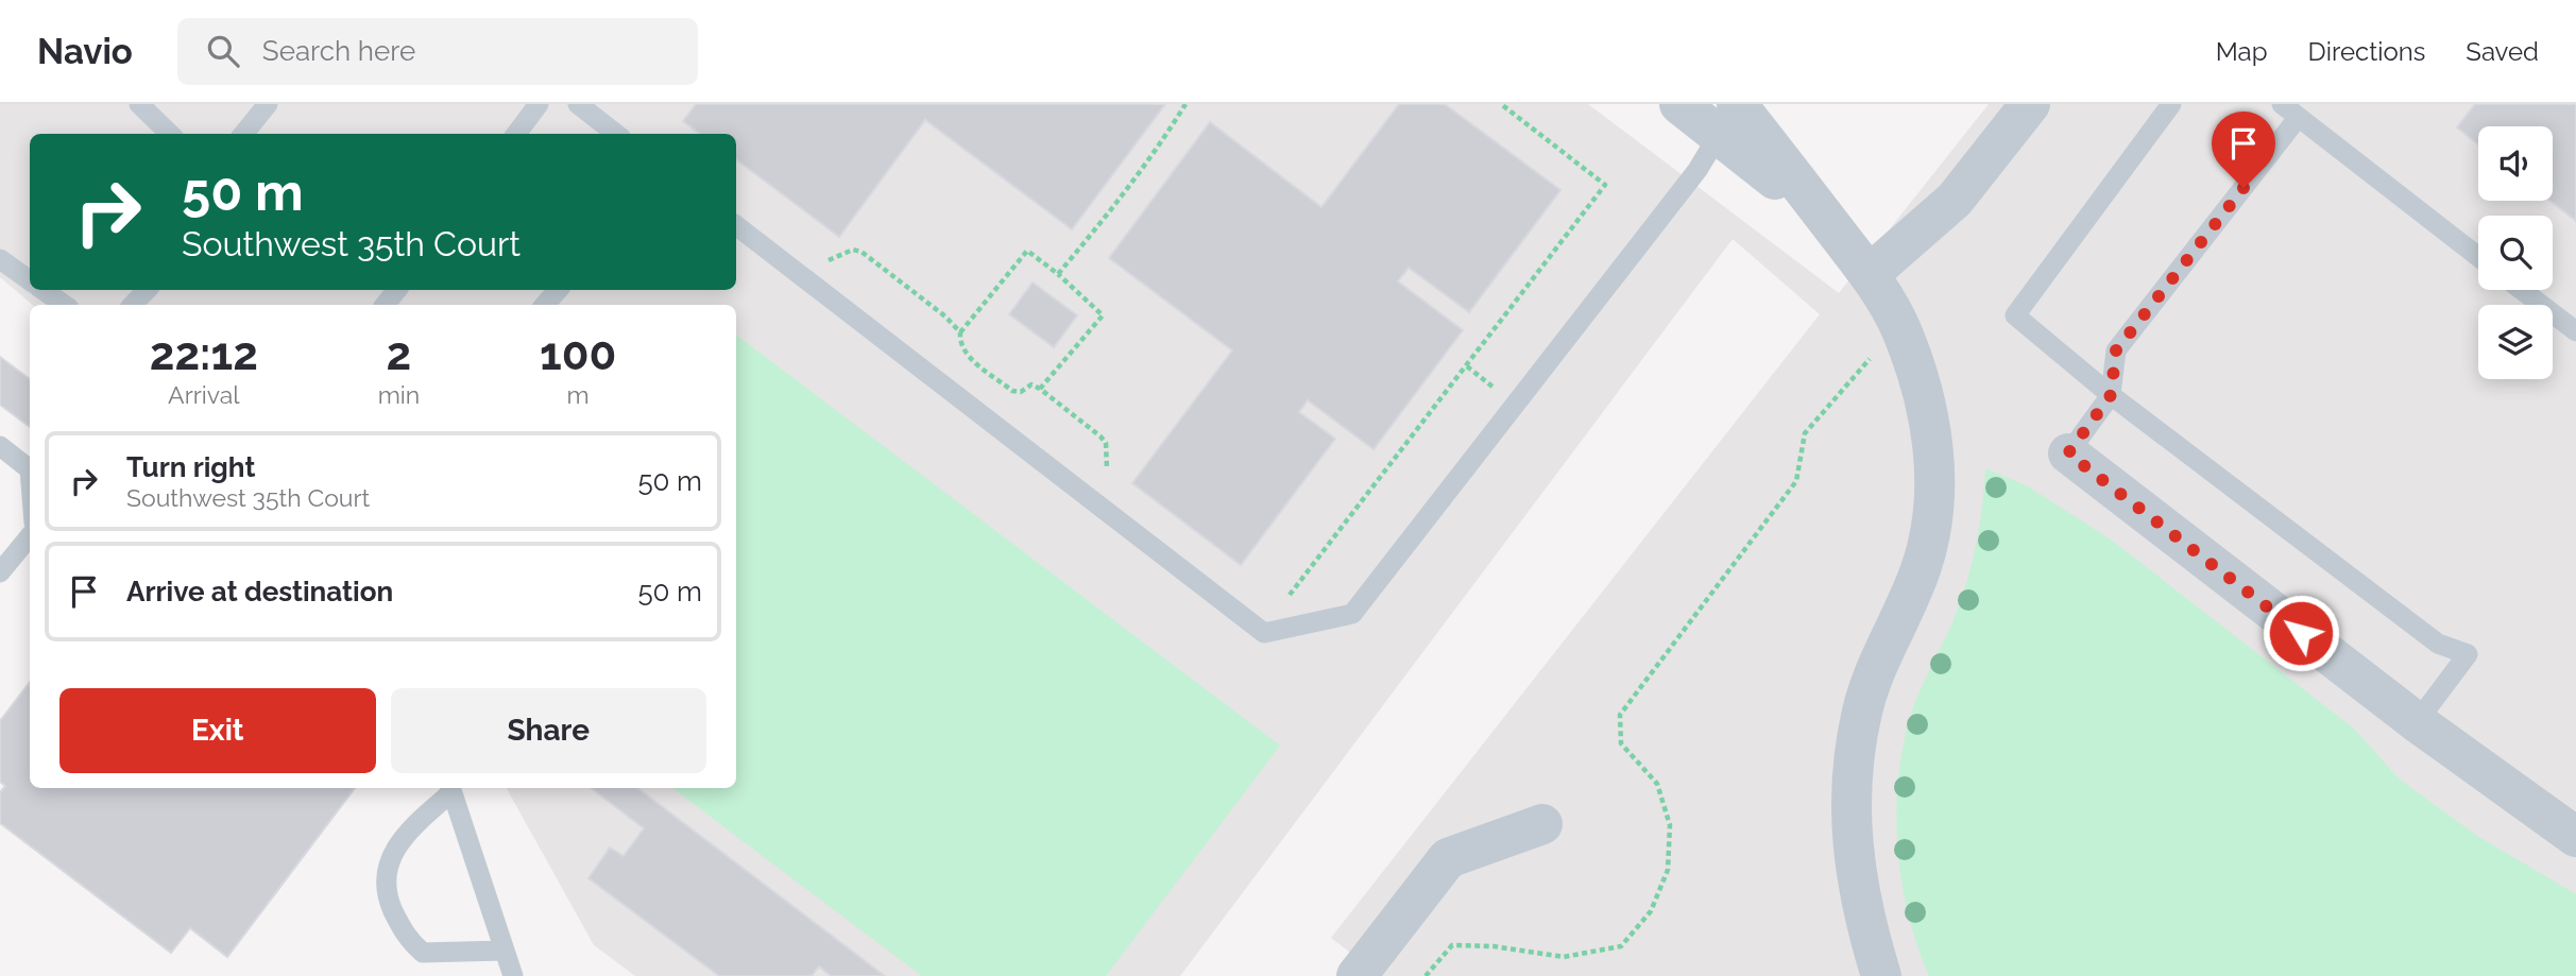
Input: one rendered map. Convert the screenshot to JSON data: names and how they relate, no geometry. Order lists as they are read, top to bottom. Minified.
{"page":{"header":"Navio","search":"Search here","nav":["Map","Directions","Saved"],"turn":["50 m","Southwest 35th Court"],"eta":["22:12","Arrival","2","min","100","m"],"list":[{"name":"Turn right","note":"Southwest 35th Court","value":"50 m"},{"name":"Arrive at destination","value":"50 m"}],"buttons":["Exit","Share"]}}
